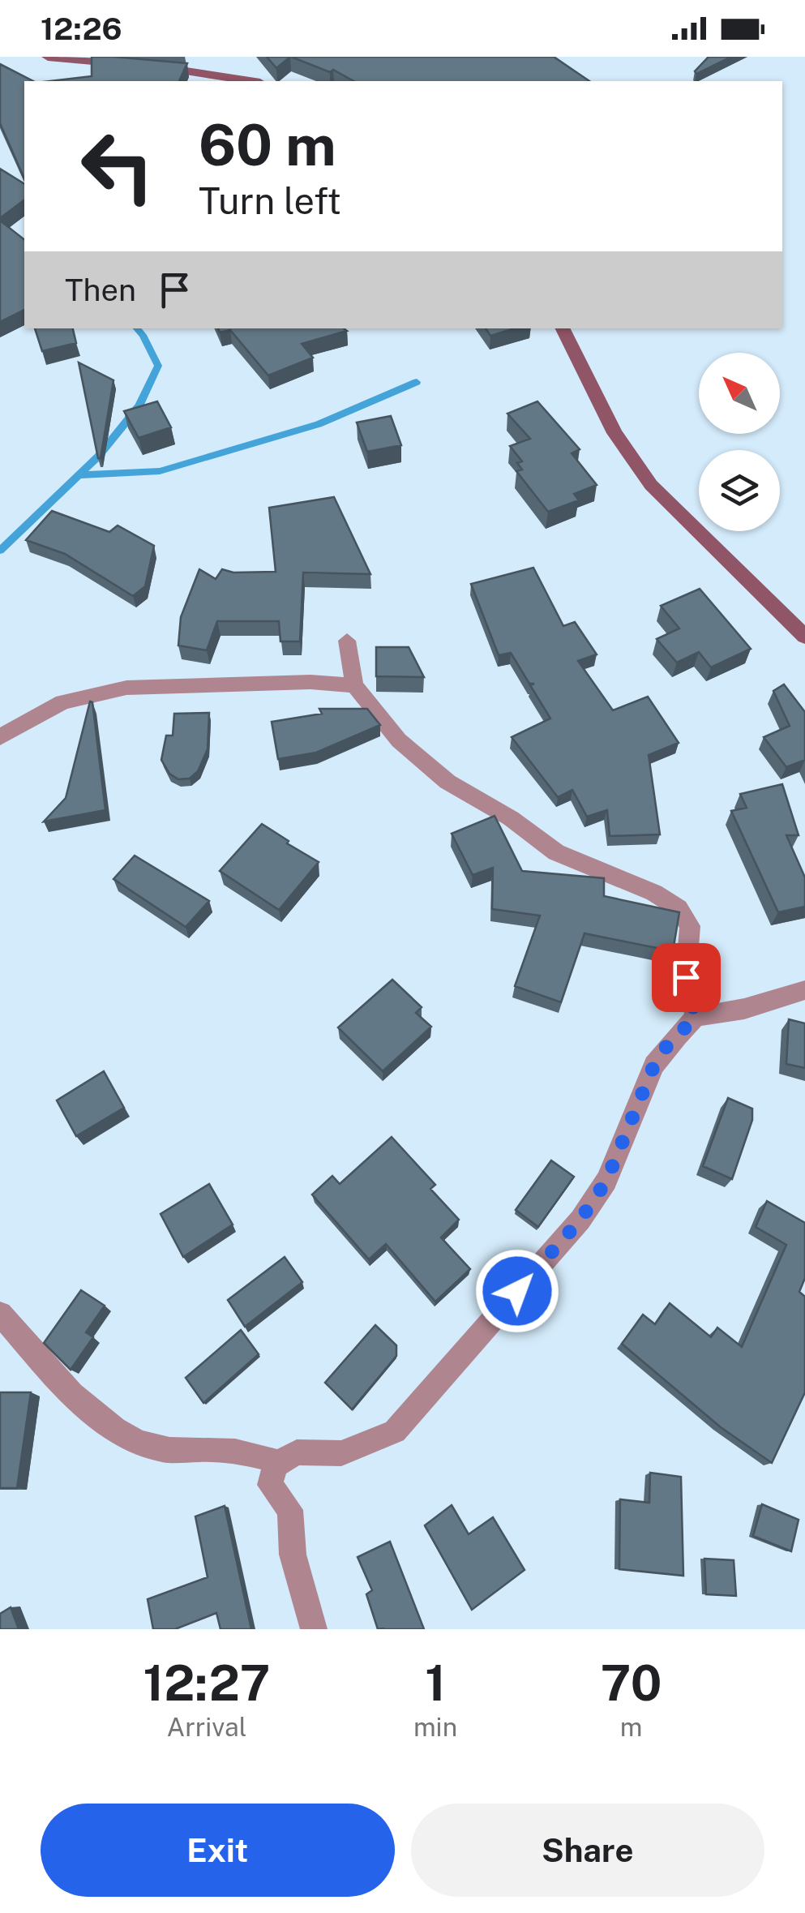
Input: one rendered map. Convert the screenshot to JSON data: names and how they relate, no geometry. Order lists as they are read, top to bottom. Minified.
{"north":"top left","page":{"status":"12:26","turn":["60 m","Turn left"],"then":"Then","eta":["12:27","Arrival","1","min","70","m"],"buttons":["Exit","Share"]}}
